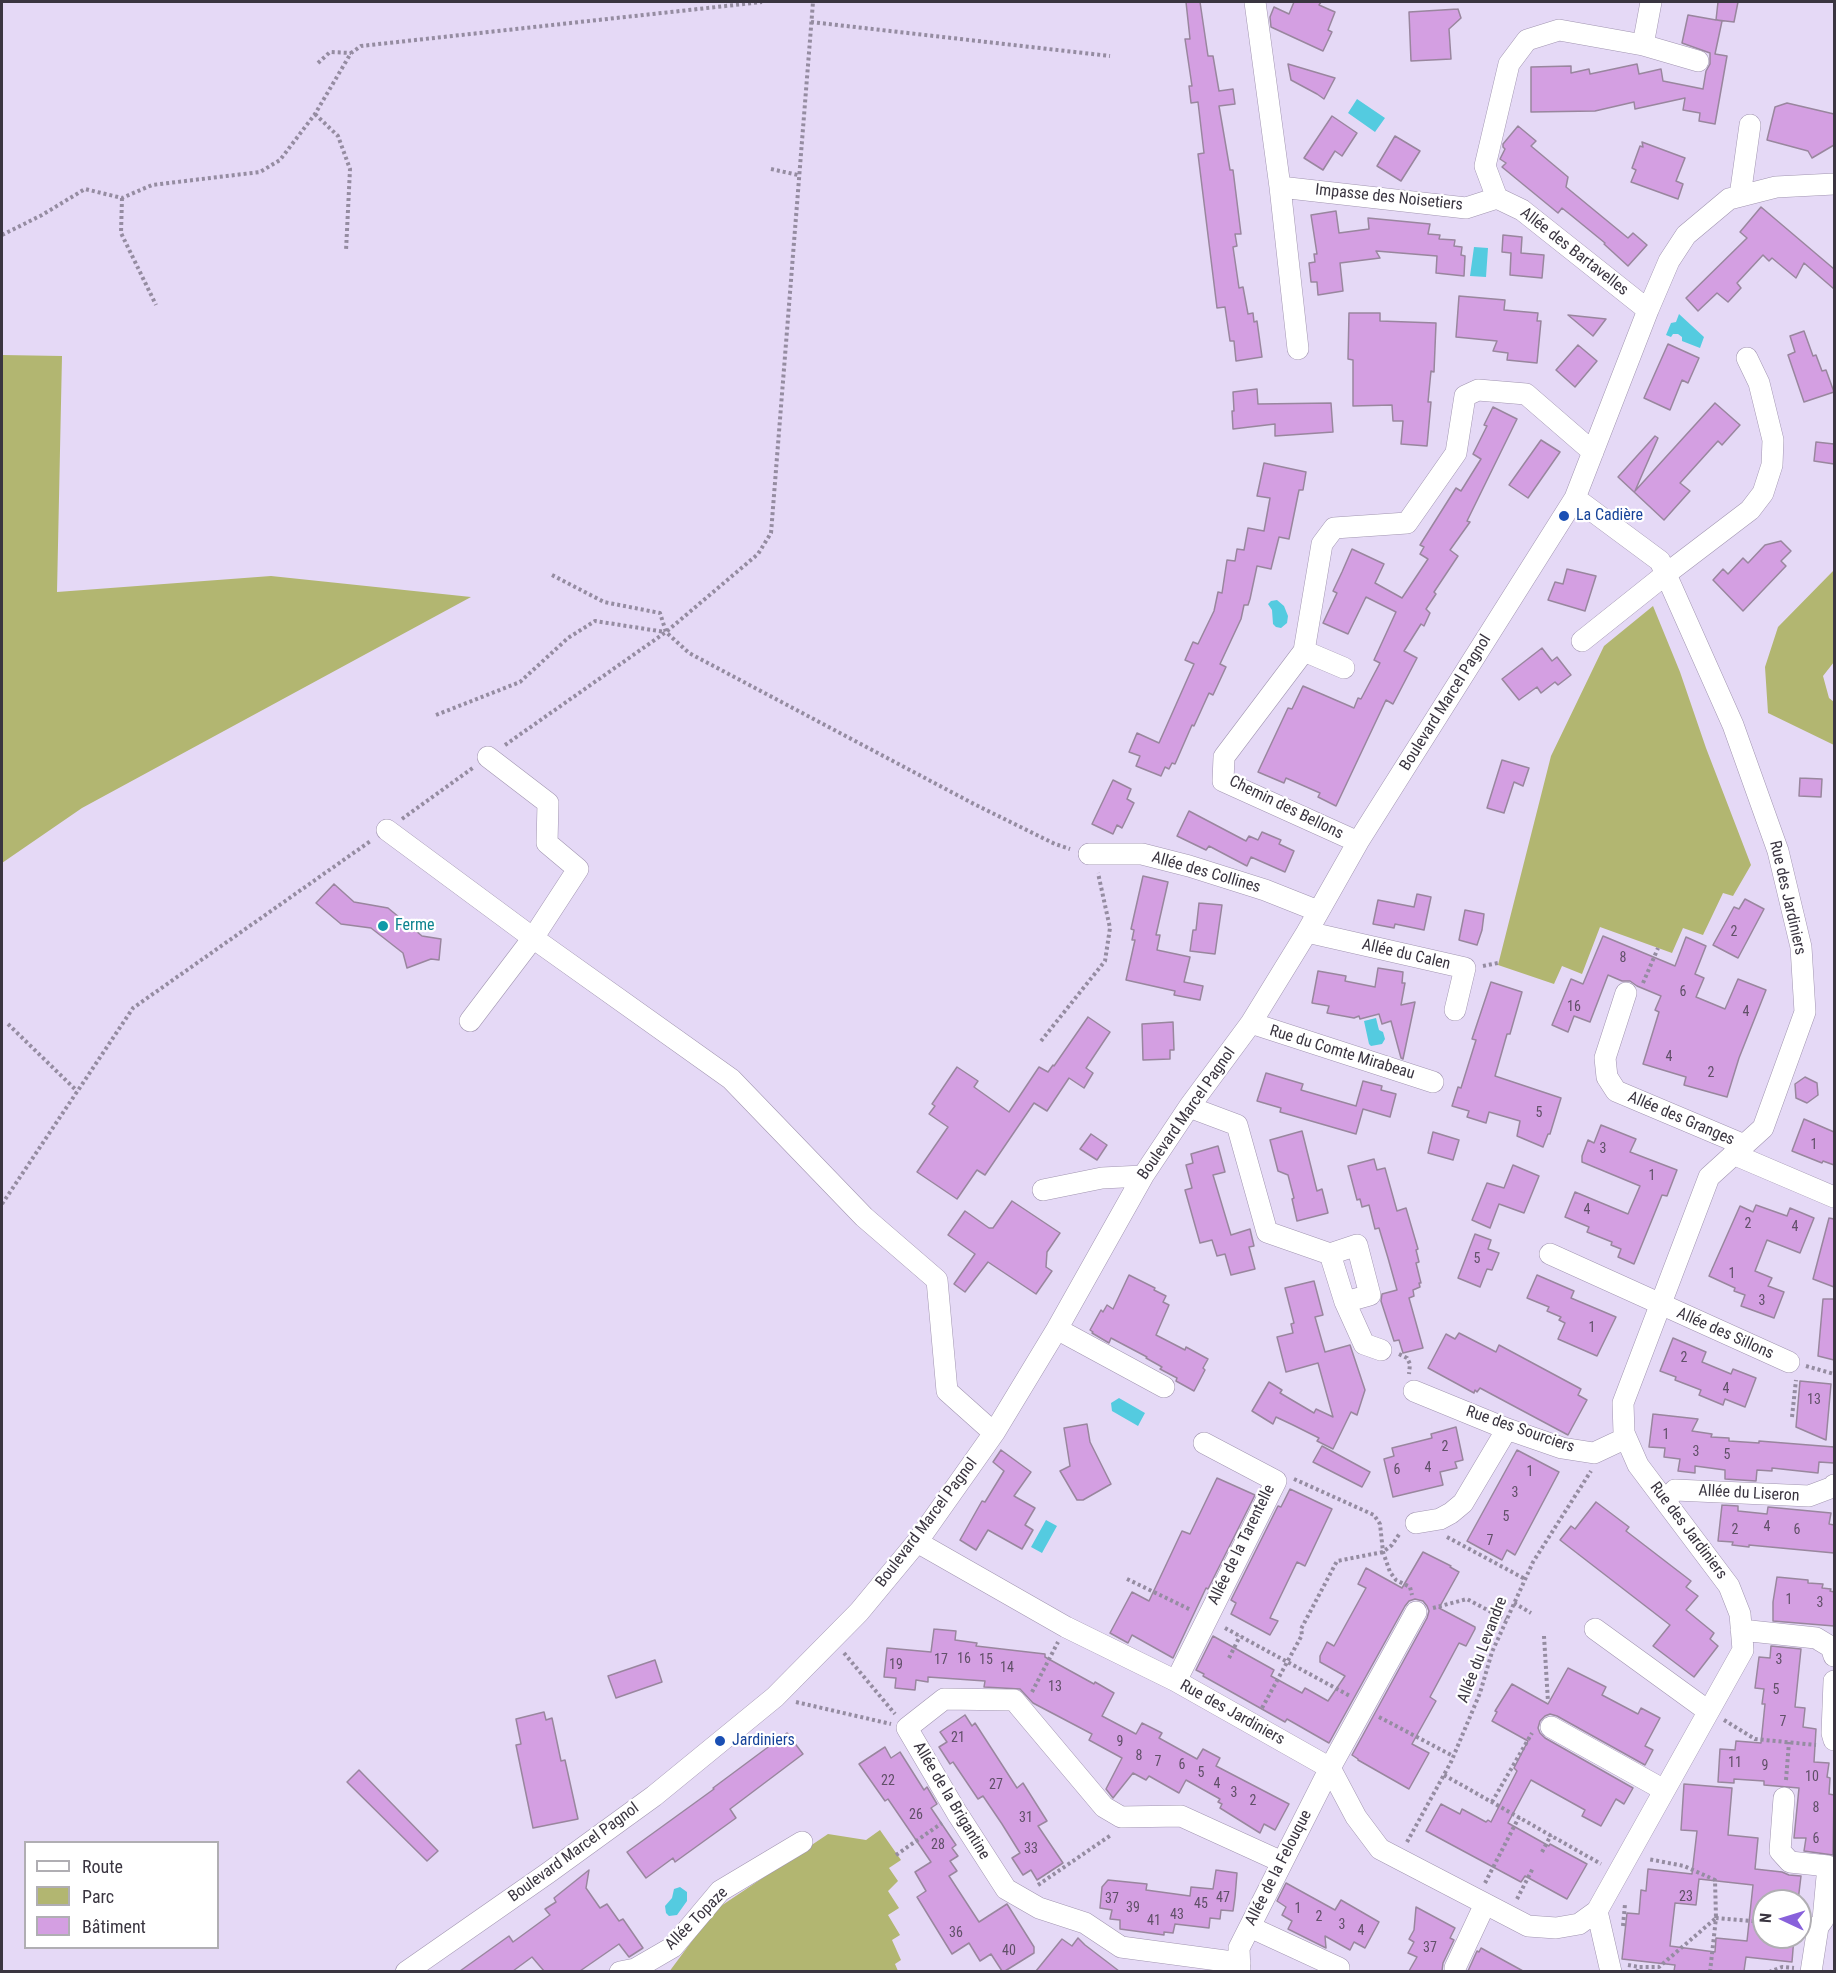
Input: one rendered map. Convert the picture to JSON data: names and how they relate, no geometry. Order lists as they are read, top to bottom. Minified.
{"streets":{"street":["Impasse des Noisetiers","Allée des Bartavelles","Boulevard Marcel Pagnol","Chemin des Bellons","Allée des Collines","Rue des Jardiniers","Allée du Calen","Rue du Comte Mirabeau","Allée des Granges","Allée des Sillons","Rue des Sourciers","Allée du Liseron","Allée de la Tarentelle","Allée de la Brigantine","Allée de la Felouque","Allée Topaze"],"path":["Allée du Levandre"]},"crossings":[["Impasse des Noisetiers","Allée des Bartavelles"],["Allée des Bartavelles","Boulevard Marcel Pagnol"],["Boulevard Marcel Pagnol","Chemin des Bellons"],["Boulevard Marcel Pagnol","Allée des Collines"],["Boulevard Marcel Pagnol","Rue des Jardiniers"],["Boulevard Marcel Pagnol","Allée du Calen"],["Boulevard Marcel Pagnol","Rue du Comte Mirabeau"],["Rue des Jardiniers","Allée des Granges"],["Rue des Jardiniers","Allée des Sillons"],["Rue des Jardiniers","Rue des Sourciers"],["Rue des Jardiniers","Allée du Liseron"],["Rue des Jardiniers","Allée de la Tarentelle"],["Rue des Jardiniers","Allée du Levandre"],["Rue des Jardiniers","Allée de la Felouque"],["Rue des Sourciers","Allée du Levandre"],["Allée de la Brigantine","Allée de la Felouque"]],"places":["La Cadière","Ferme","Jardiniers"],"house_numbers":["2","8","6","16","4","4","2","5","1","3","1","4","2","4","5","1","3","1","2","4","13","1","2","3","5","4","6","1","3","5","4","2","6","7","1","3","16","17","15","3","19","14","13","5","7","21","9","8","7","11","6","9","5","10","22","4","27","3","2","8","26","31","6","28","33","23","47","37","45","39","1","43","2","41","3","4","36","37","40"],"legend":["Route","Parc","Bâtiment"],"north":"left"}
